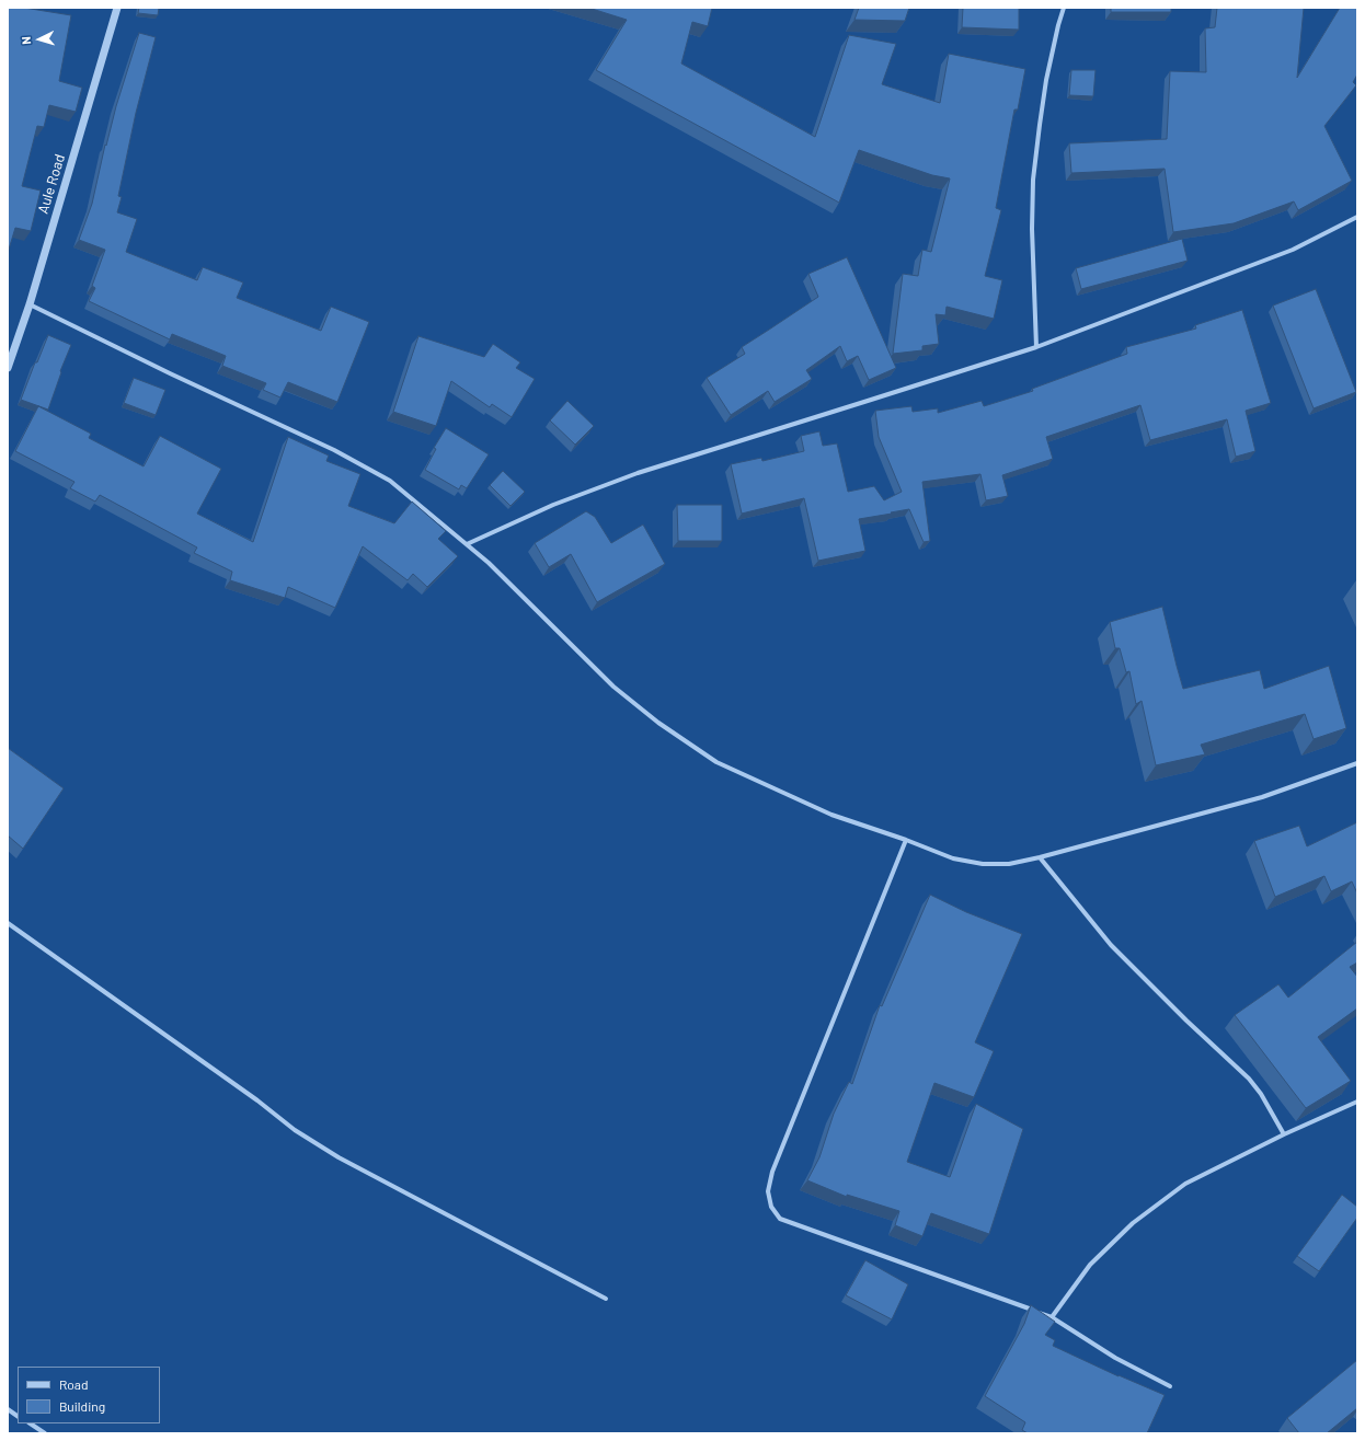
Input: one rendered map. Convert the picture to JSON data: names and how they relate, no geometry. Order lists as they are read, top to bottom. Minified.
{"streets":{"street":["Aule Road"]},"legend":["Road","Building"],"north":"left"}
